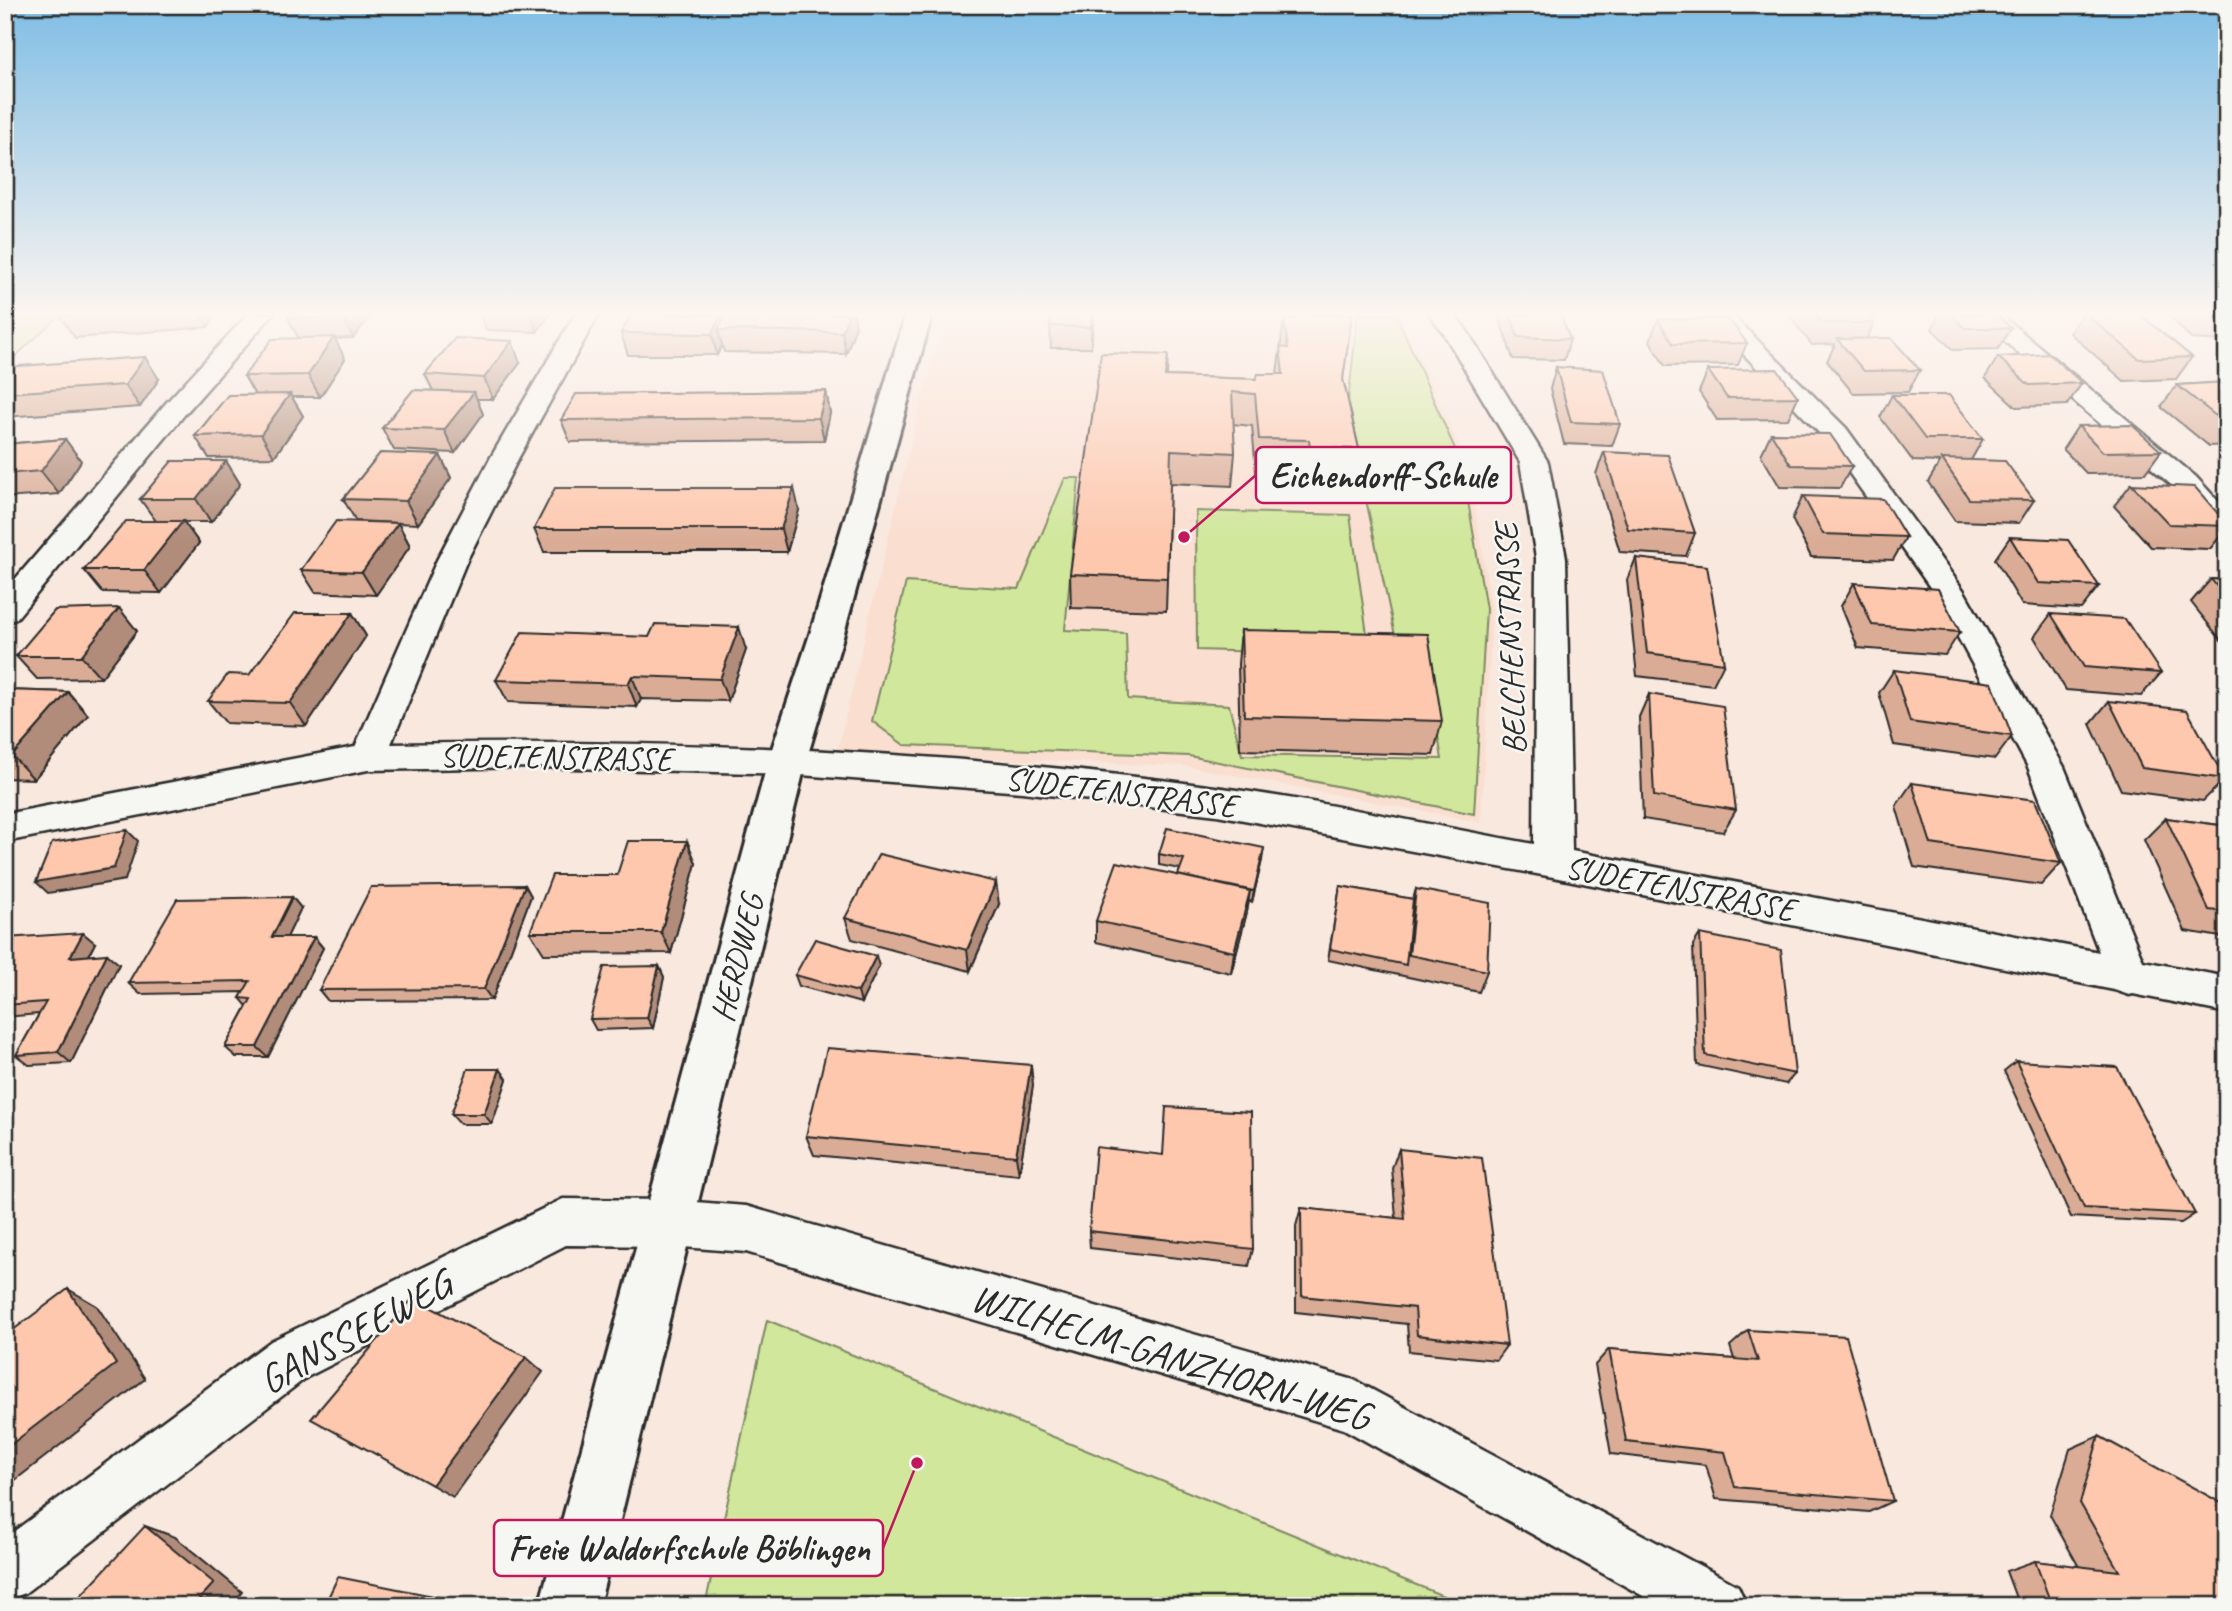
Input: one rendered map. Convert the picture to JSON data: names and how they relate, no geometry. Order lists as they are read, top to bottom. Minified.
{"streets":{"street":["BELCHENSTRASSE","SUDETENSTRASSE","HERDWEG","GANSSEEWEG","WILHELM-GANZHORN-WEG"]},"crossings":[["BELCHENSTRASSE","SUDETENSTRASSE"],["SUDETENSTRASSE","HERDWEG"],["HERDWEG","GANSSEEWEG"],["HERDWEG","WILHELM-GANZHORN-WEG"],["GANSSEEWEG","WILHELM-GANZHORN-WEG"]],"places":["Eichendorff-Schule","Freie Waldorfschule Böblingen"]}
